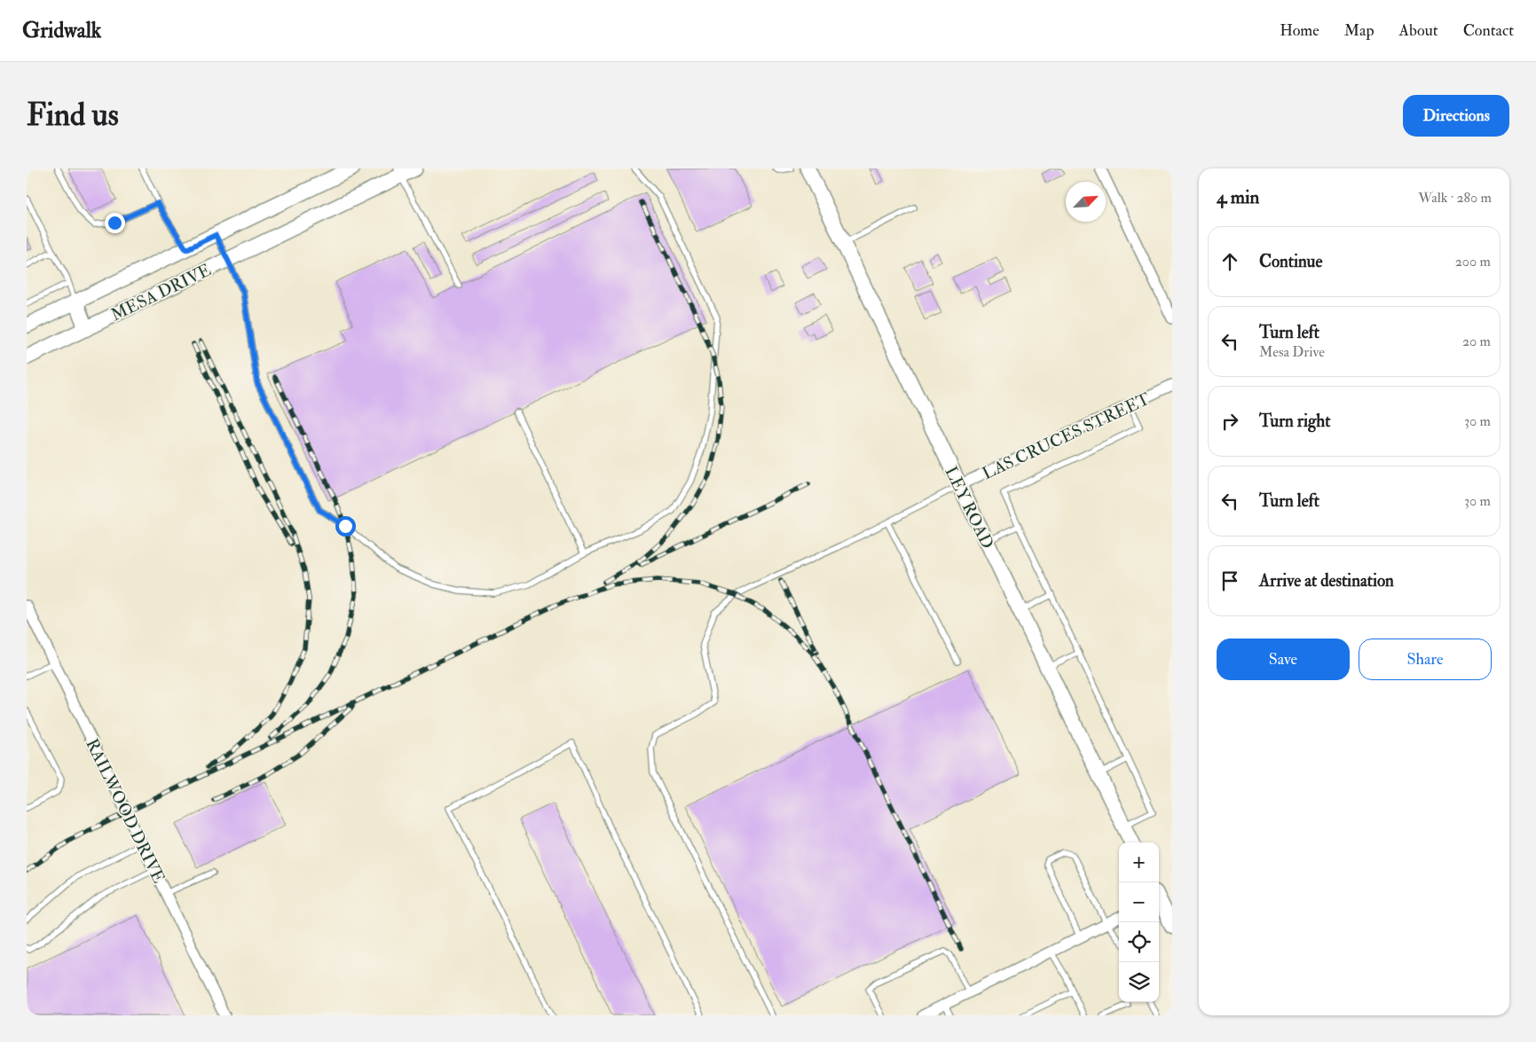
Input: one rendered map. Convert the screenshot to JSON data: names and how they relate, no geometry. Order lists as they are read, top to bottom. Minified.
{"streets":{"main road":["MESA DRIVE","LEY ROAD"],"street":["LAS CRUCES STREET","RAILWOOD DRIVE"]},"crossings":[["LAS CRUCES STREET","LEY ROAD"]],"north":"top right","page":{"header":"Gridwalk","nav":["Home","Map","About","Contact"],"buttons":["Directions",["Save","Share"]],"title":"Find us","heading":["4 min","Walk · 280 m"],"list":[["Continue","200 m"],["Turn left","Mesa Drive","20 m"],["Turn right","30 m"],["Turn left","30 m"],"Arrive at destination"],"map_buttons":["+","−"]}}
